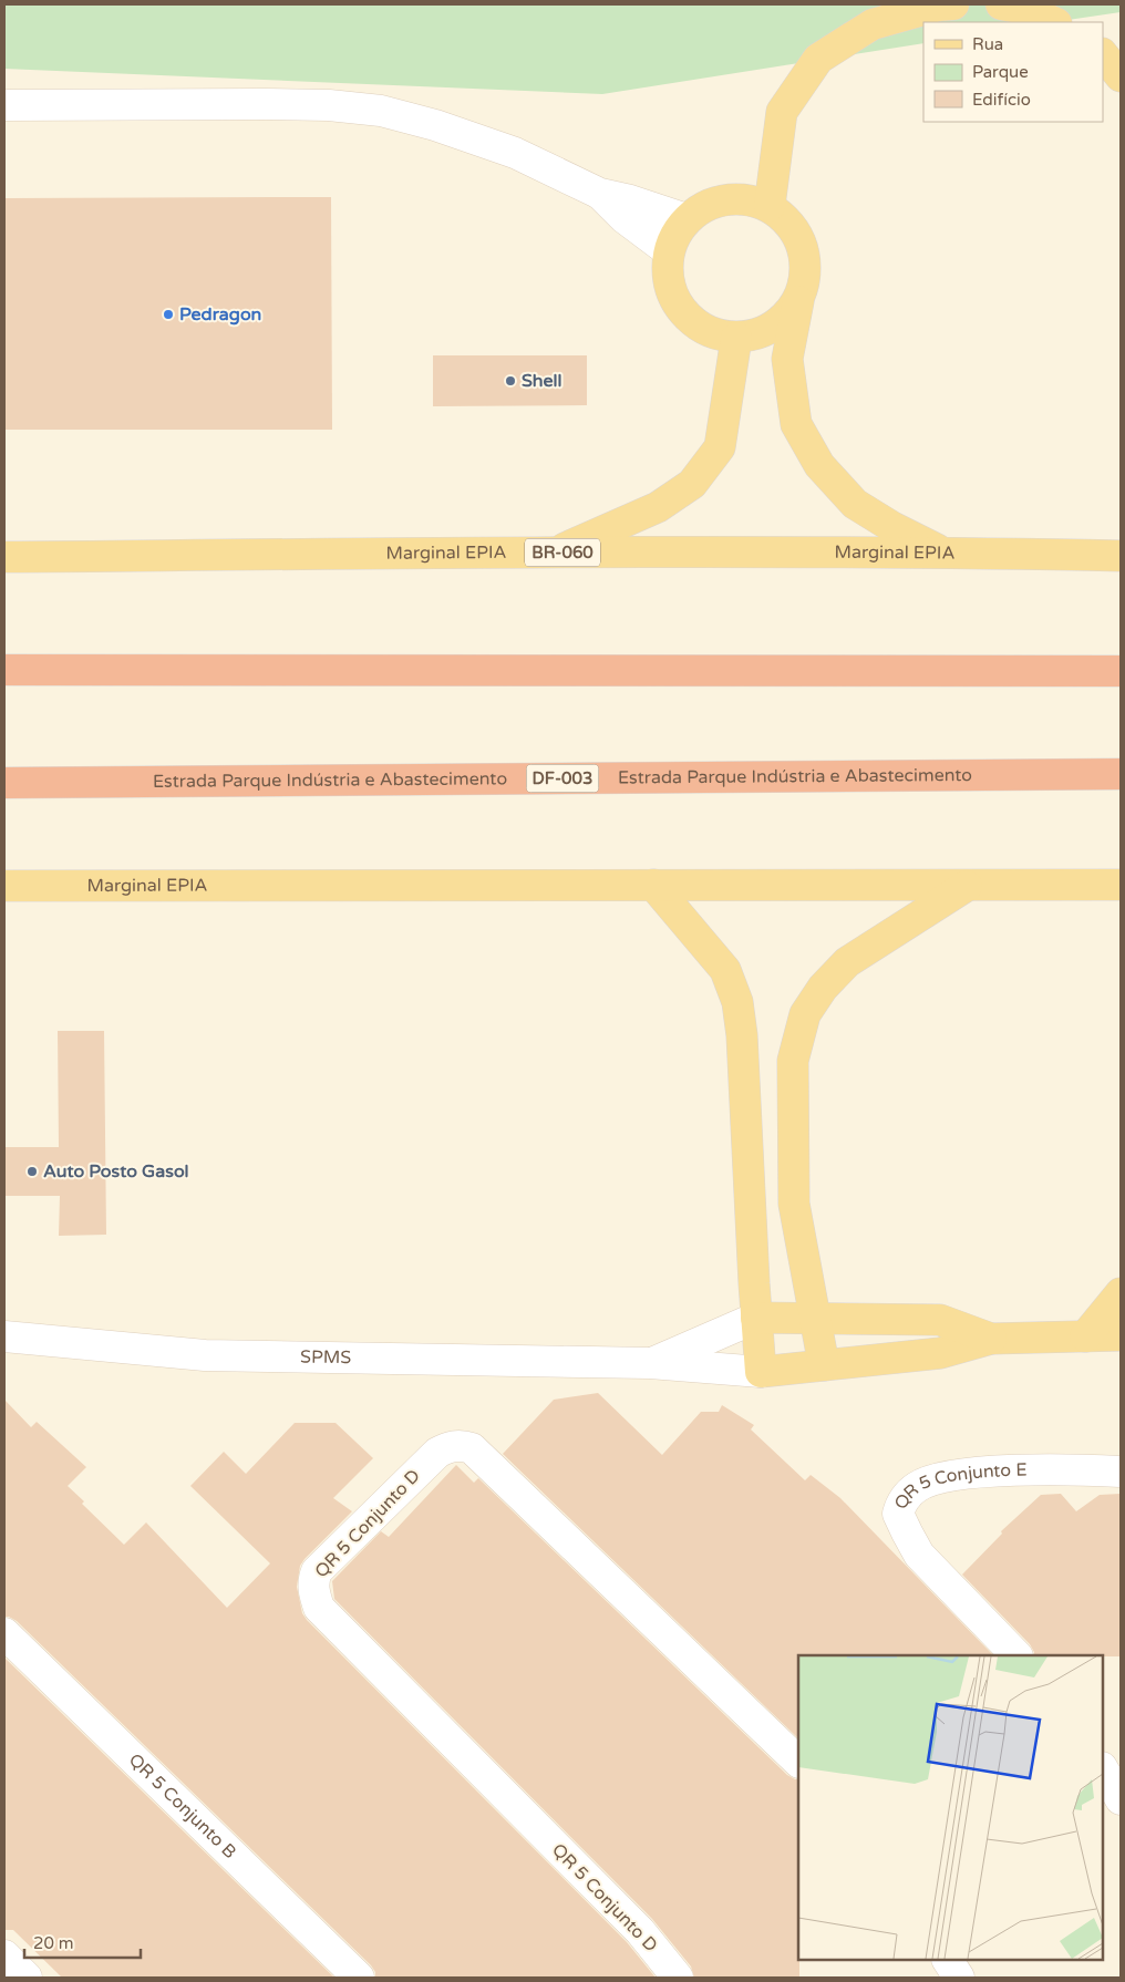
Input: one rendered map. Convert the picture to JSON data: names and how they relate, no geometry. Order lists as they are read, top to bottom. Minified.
{"streets":{"highway":["Estrada Parque Indústria e Abastecimento","DF-003"],"main road":["Marginal EPIA","BR-060"],"street":["SPMS","QR 5 Conjunto E","QR 5 Conjunto D","QR 5 Conjunto B"]},"places":["Pedragon","Shell","Auto Posto Gasol"],"legend":["Rua","Parque","Edifício"],"scale_bar":"20 m"}
